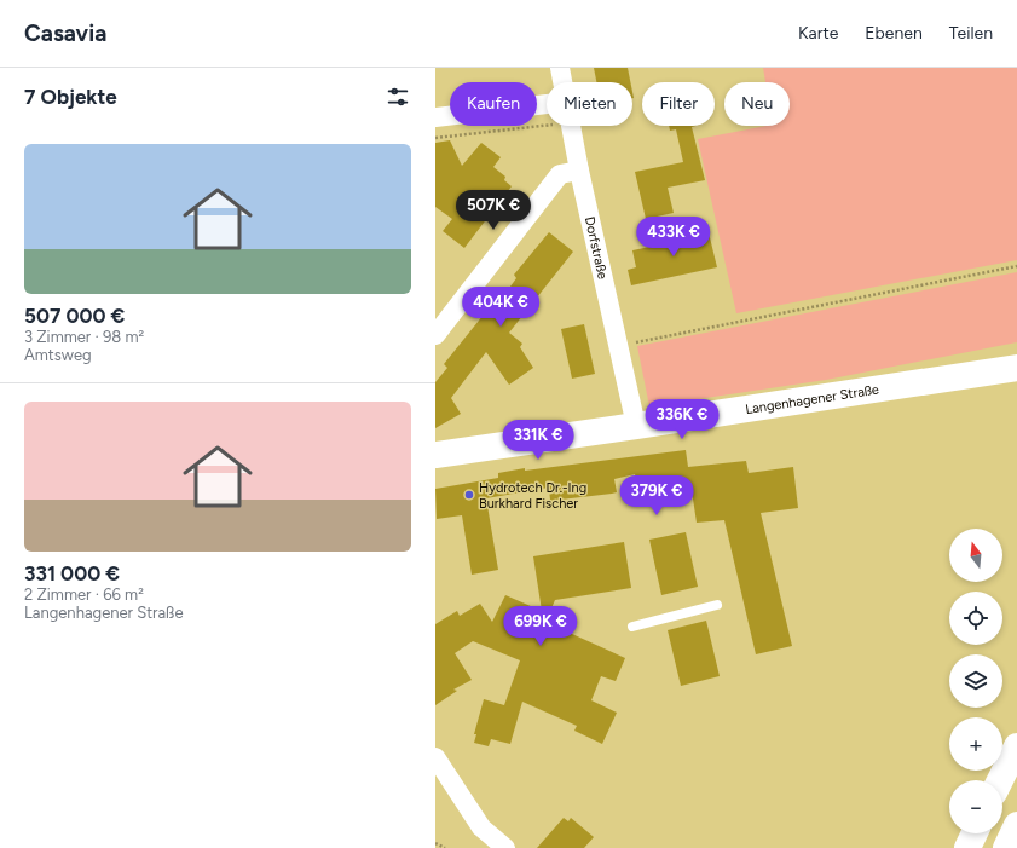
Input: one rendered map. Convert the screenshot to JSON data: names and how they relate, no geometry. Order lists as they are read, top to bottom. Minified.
{"streets":{"main road":["Langenhagener Straße"],"street":["Dorfstraße"]},"crossings":[["Dorfstraße","Langenhagener Straße"]],"places":["Hydrotech Dr.-Ing Burkhard Fischer"],"north":"top","page":{"header":"Casavia","nav":["Karte","Ebenen","Teilen"],"heading":"7 Objekte","chip":["Kaufen","Mieten","Filter","Neu"],"list":[{"name":"507 000 €","note":"3 Zimmer · 98 m² · Amtsweg"},{"name":"331 000 €","note":"2 Zimmer · 66 m² · Langenhagener Straße"}],"price":["507K €","433K €","404K €","336K €","331K €","379K €","699K €"],"map_buttons":["+","−"]}}
